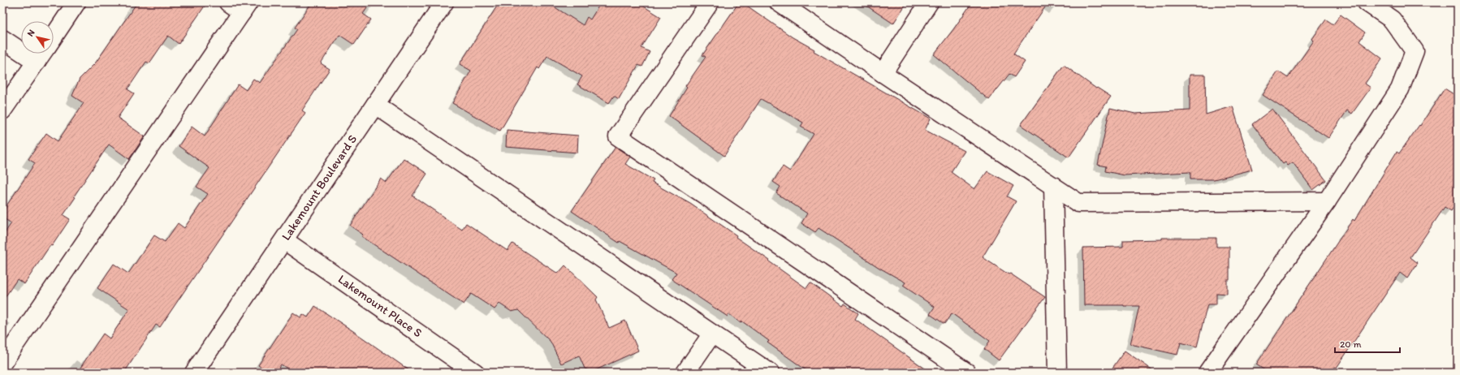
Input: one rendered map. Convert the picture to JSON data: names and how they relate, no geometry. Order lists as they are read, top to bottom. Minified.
{"streets":{"street":["Lakemount Boulevard S","Lakemount Place S"]},"crossings":[["Lakemount Boulevard S","Lakemount Place S"]],"scale_bar":"20 m","north":"top left"}
